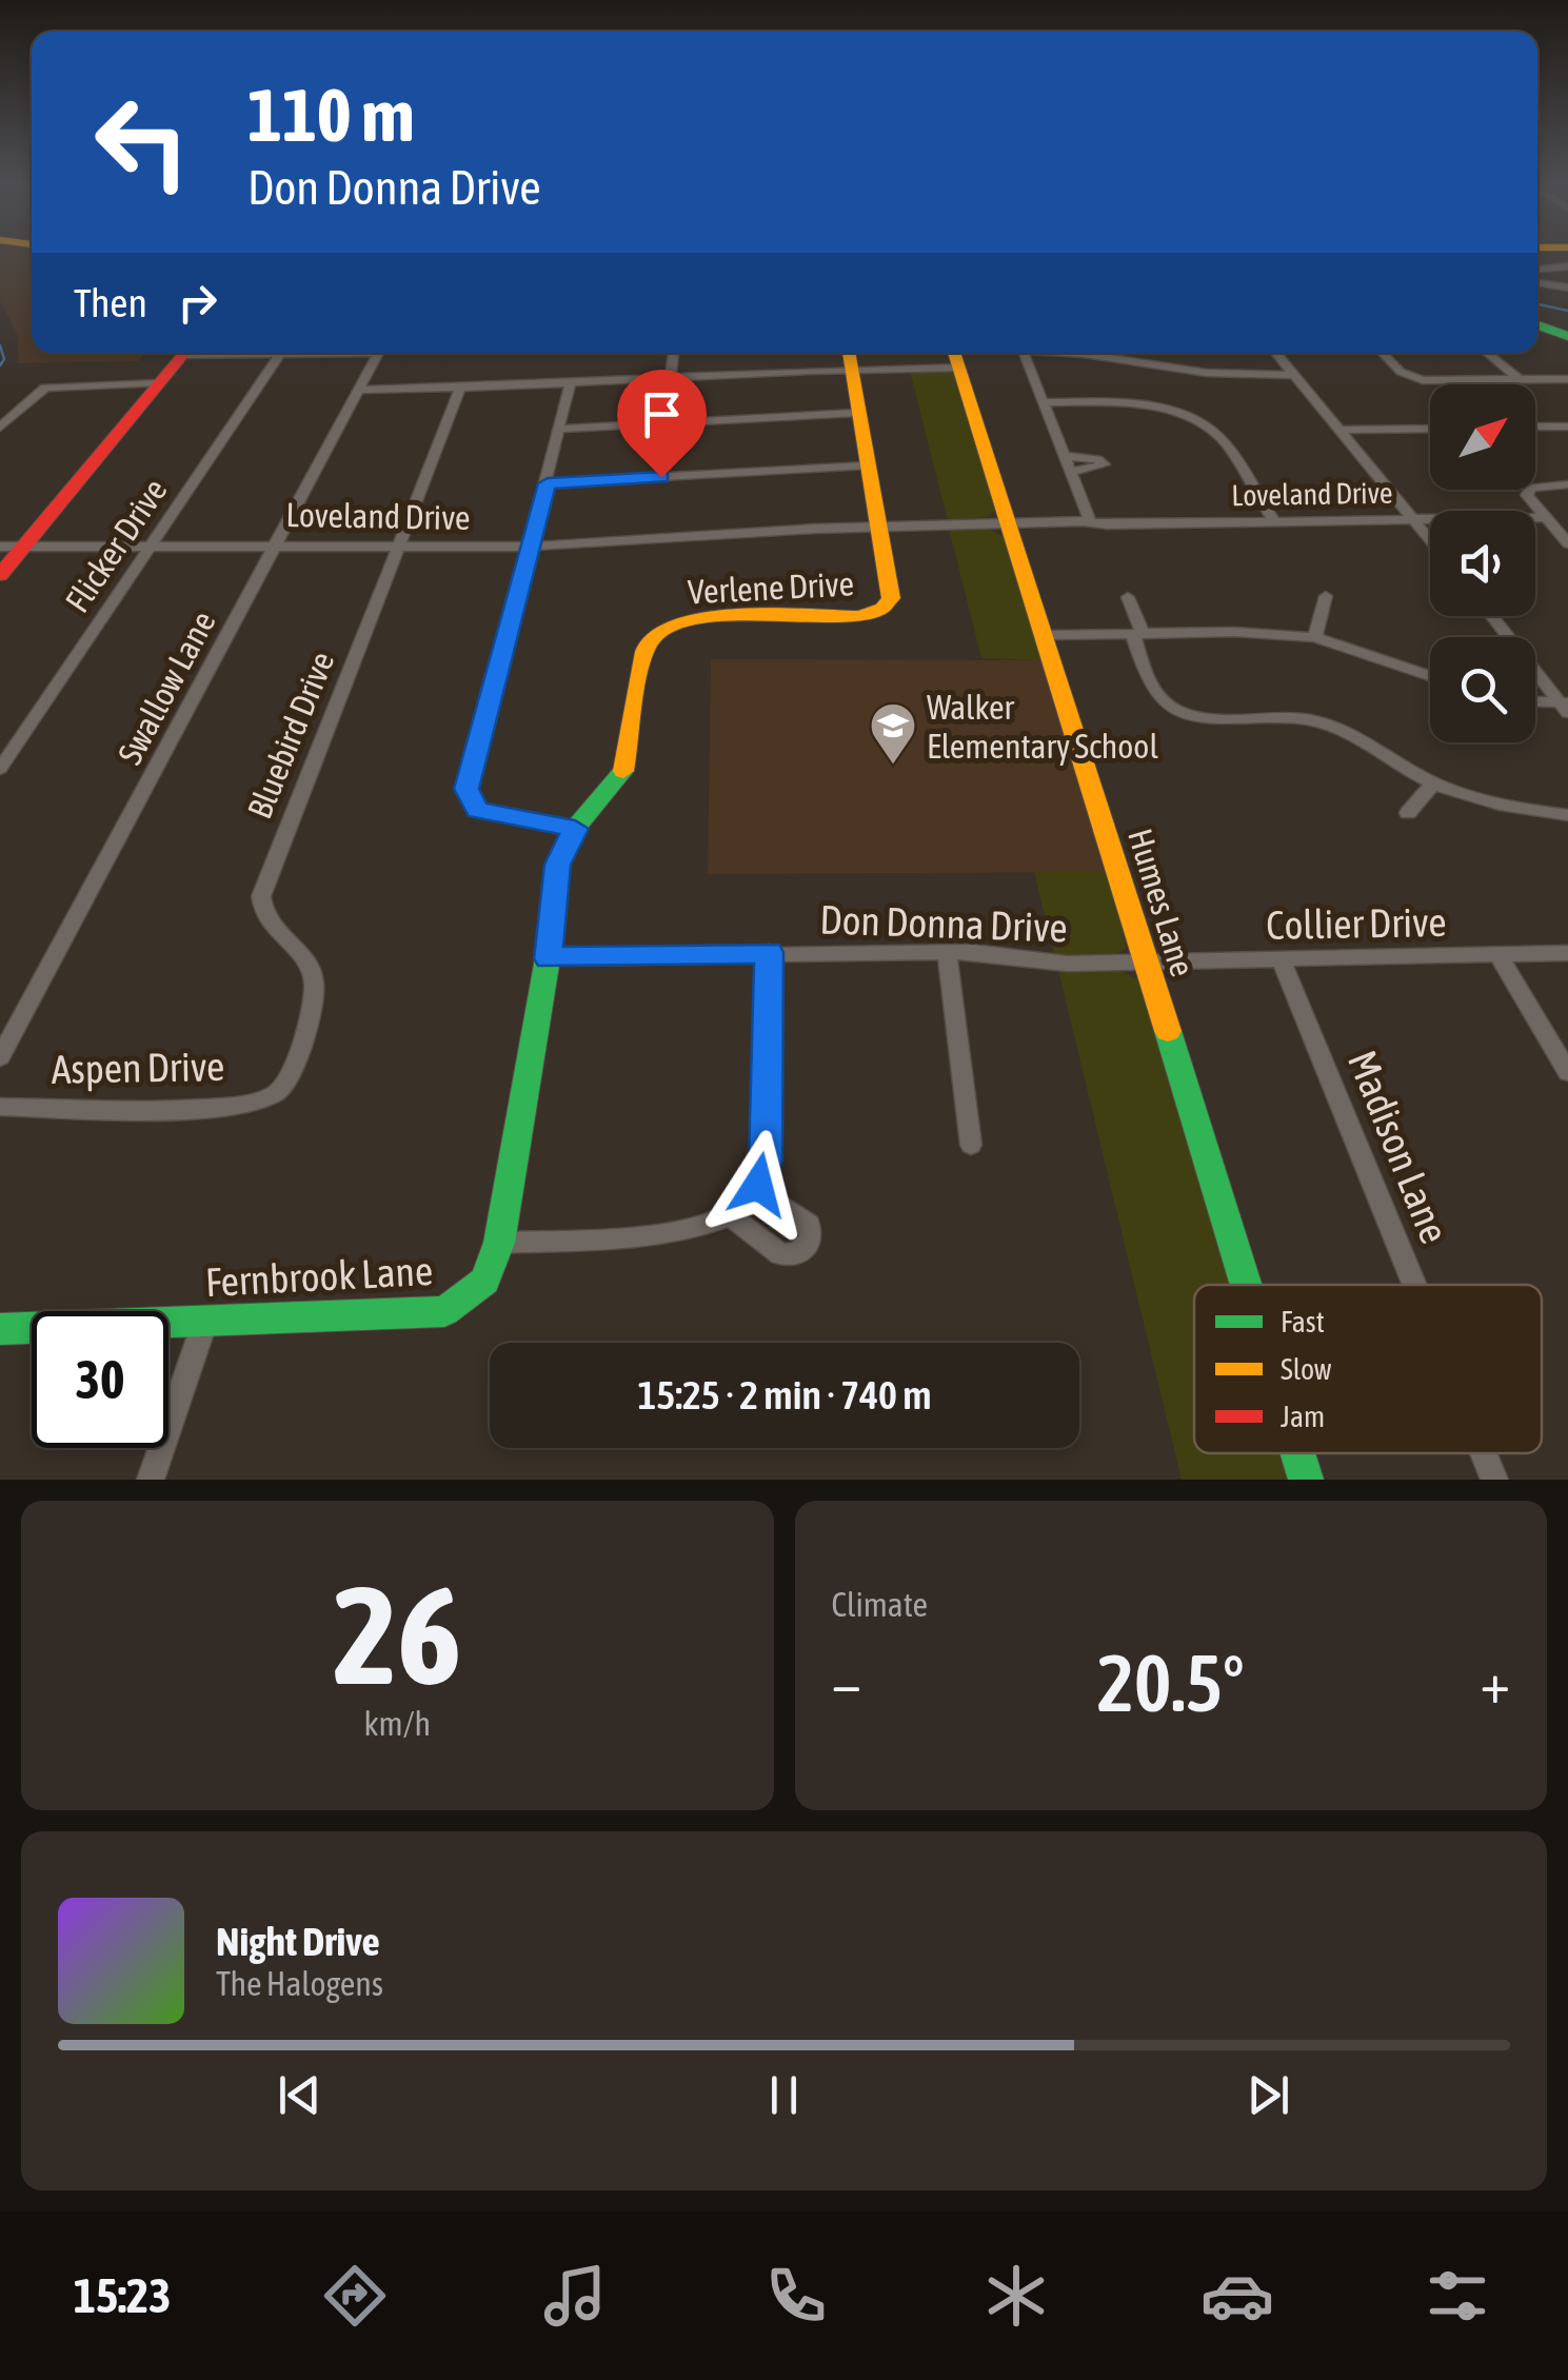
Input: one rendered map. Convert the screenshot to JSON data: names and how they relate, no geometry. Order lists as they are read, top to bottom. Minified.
{"streets":{"street":["Loveland Drive","Flicker Drive","Verlene Drive","Swallow Lane","Bluebird Drive","Humes Lane","Don Donna Drive","Collier Drive","Aspen Drive","Madison Lane","Fernbrook Lane"]},"crossings":[["Loveland Drive","Flicker Drive"],["Loveland Drive","Verlene Drive"],["Loveland Drive","Swallow Lane"],["Loveland Drive","Bluebird Drive"],["Loveland Drive","Humes Lane"],["Verlene Drive","Don Donna Drive"],["Verlene Drive","Fernbrook Lane"],["Bluebird Drive","Aspen Drive"],["Humes Lane","Don Donna Drive"],["Humes Lane","Collier Drive"],["Don Donna Drive","Collier Drive"],["Collier Drive","Madison Lane"]],"places":{"school or university":["Walker Elementary School"]},"legend":["Fast","Slow","Jam"],"north":"top right","page":{"turn":["110 m","Don Donna Drive"],"then":"Then","limit":"30","trip":"15:25 · 2 min · 740 m","tile":[["26","km/h"],"Climate"],"heat":["−","20.5°","+"],"song":["Night Drive","The Halogens"],"tabs":"15:23"}}
